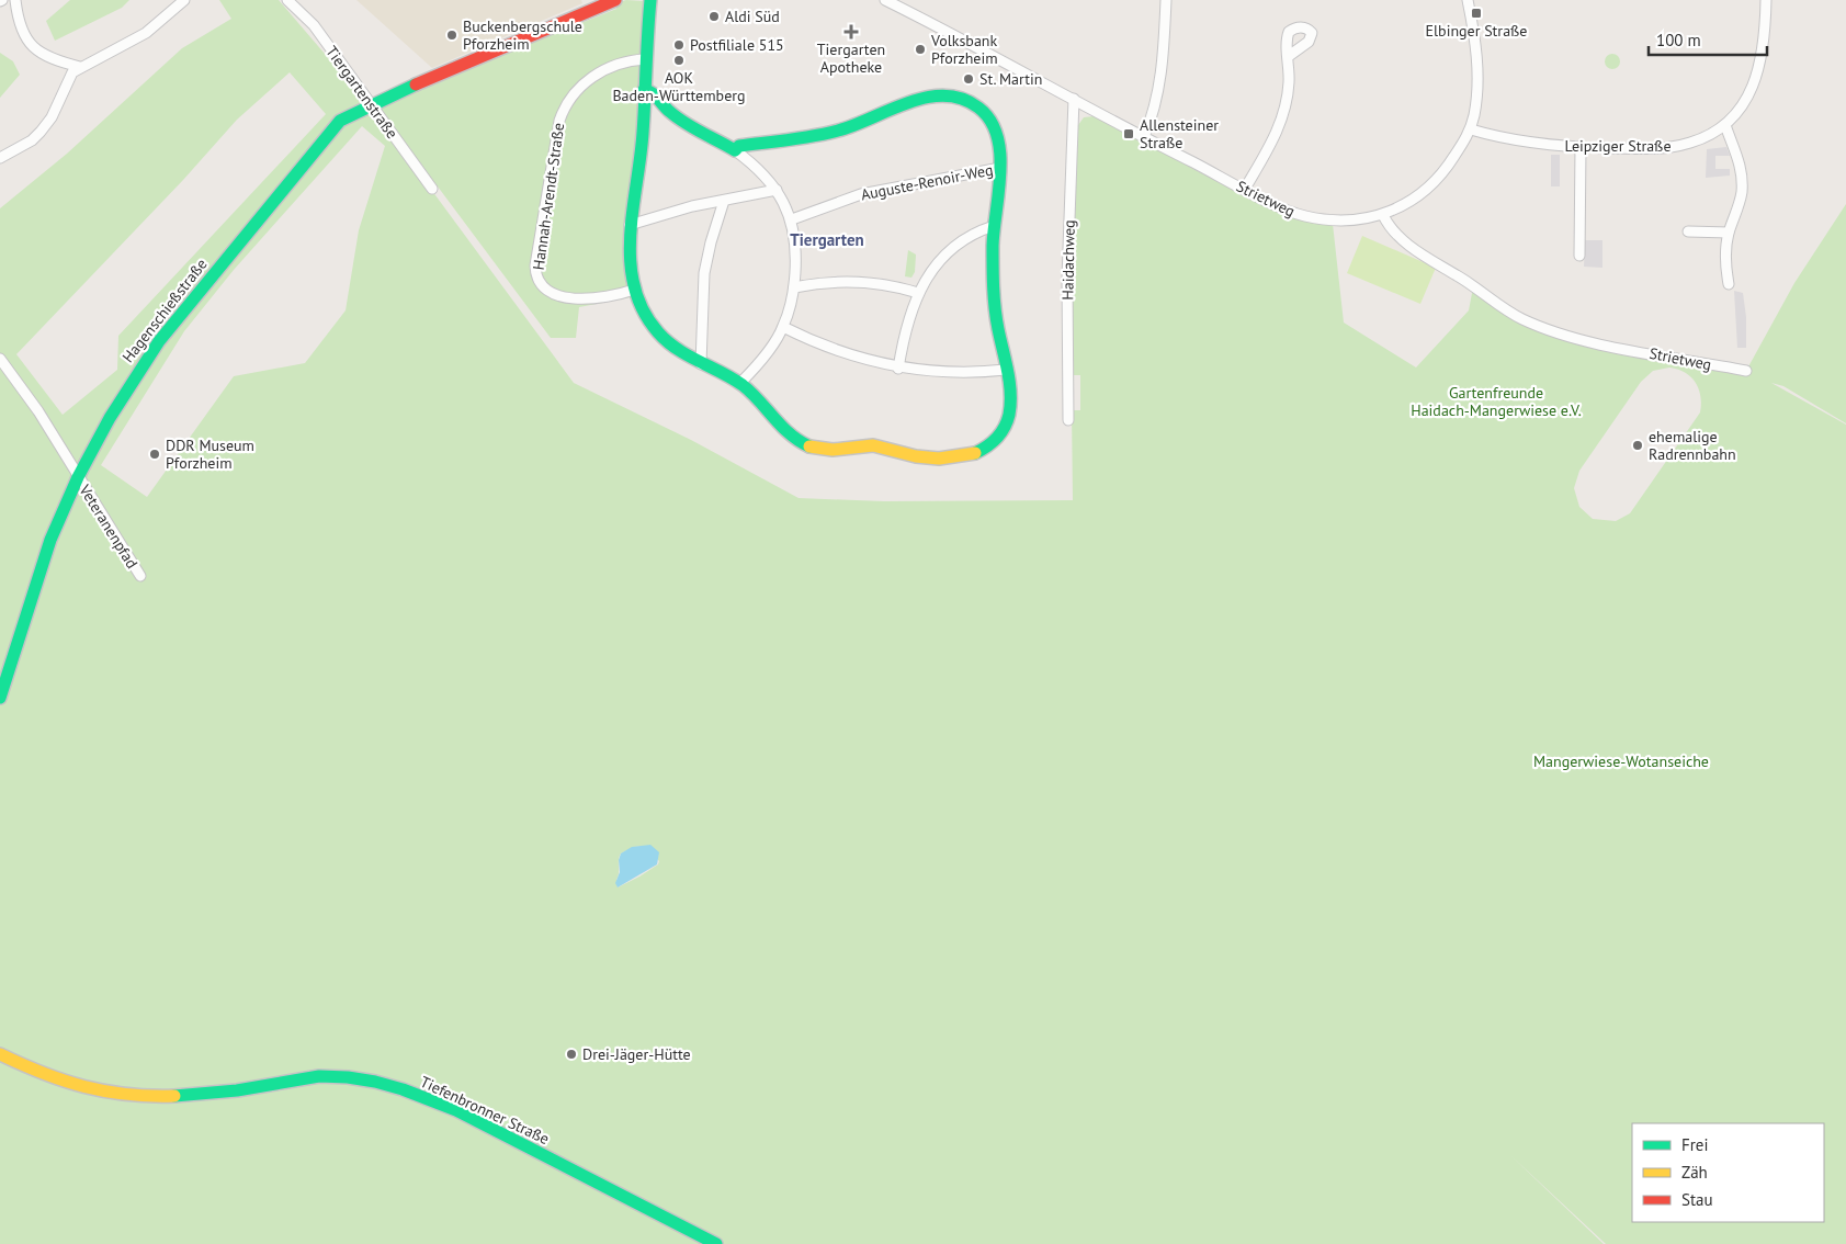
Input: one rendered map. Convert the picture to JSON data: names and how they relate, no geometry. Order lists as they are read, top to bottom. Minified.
{"streets":{"street":["Tiergartenstraße","Leipziger Straße","Auguste-Renoir-Weg","Hannah-Arendt-Straße","Strietweg","Haidachweg","Hagenschießstraße","Veteranenpfad","Tiefenbronner Straße"]},"crossings":[["Tiergartenstraße","Hagenschießstraße"],["Strietweg","Haidachweg"],["Hagenschießstraße","Veteranenpfad"]],"districts":["Tiergarten"],"parks":["Gartenfreunde Haidach-Mangerwiese e.V.","Mangerwiese-Wotanseiche"],"places":{"transit":["Elbinger Straße","Allensteiner Straße"],"other":["Aldi Süd","Buckenbergschule Pforzheim","Postfiliale 515","Volksbank Pforzheim","AOK Baden-Württemberg","St. Martin","ehemalige Radrennbahn","DDR Museum Pforzheim","Drei-Jäger-Hütte"],"health":["Tiergarten Apotheke"]},"legend":["Frei","Zäh","Stau"],"scale_bar":"100 m"}
